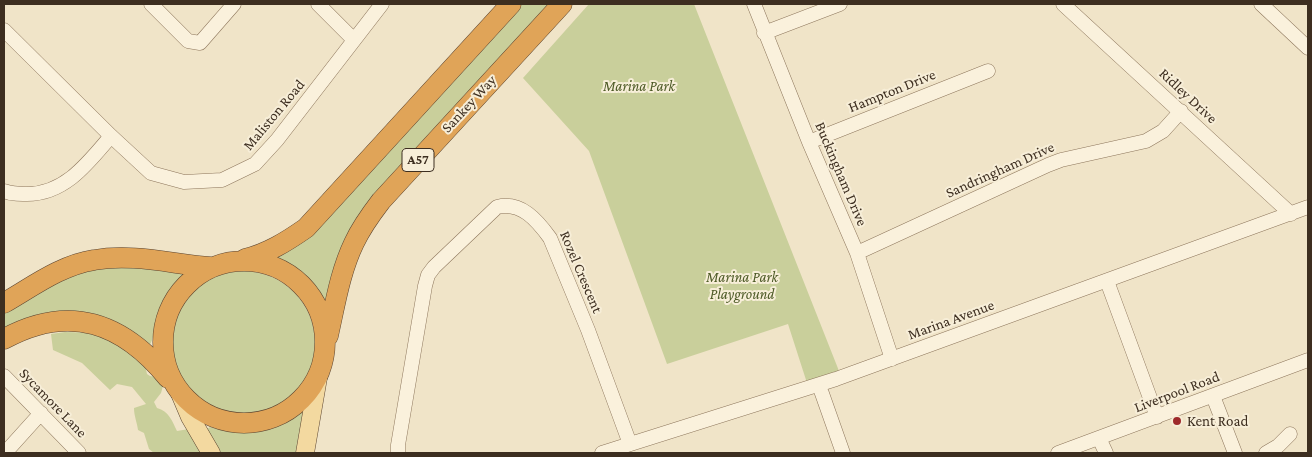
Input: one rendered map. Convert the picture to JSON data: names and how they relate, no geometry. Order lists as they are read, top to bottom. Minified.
{"streets":{"highway":["Sankey Way","A57"],"street":["Hampton Drive","Ridley Drive","Maliston Road","Sandringham Drive","Buckingham Drive","Rozel Crescent","Marina Avenue","Liverpool Road","Sycamore Lane"]},"crossings":[["Hampton Drive","Buckingham Drive"],["Ridley Drive","Sandringham Drive"],["Ridley Drive","Marina Avenue"],["Sankey Way","A57"],["Sandringham Drive","Buckingham Drive"],["Buckingham Drive","Marina Avenue"],["Rozel Crescent","Marina Avenue"]],"parks":["Marina Park","Marina Park Playground"],"places":["Kent Road"]}
